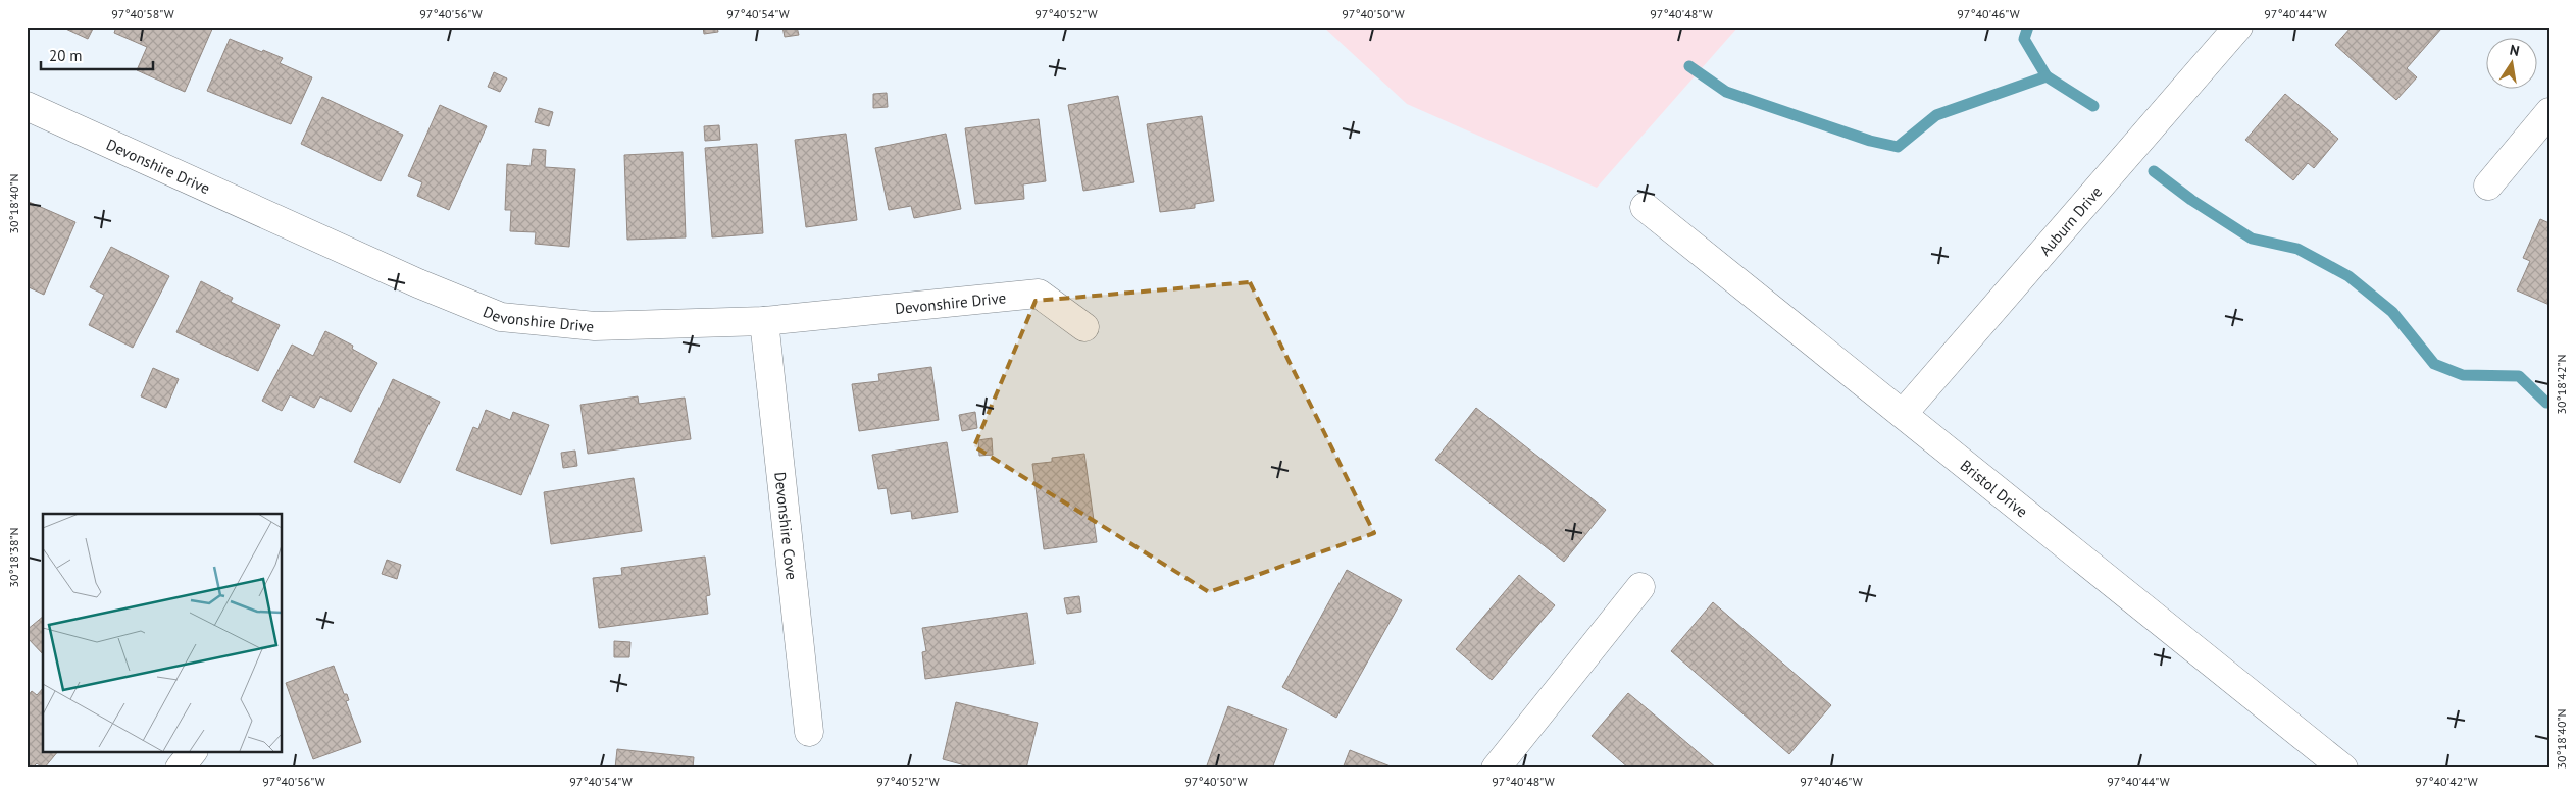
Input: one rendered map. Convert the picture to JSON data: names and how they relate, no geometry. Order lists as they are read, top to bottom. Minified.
{"streets":{"street":["Devonshire Drive","Auburn Drive","Bristol Drive","Devonshire Cove"]},"crossings":[["Devonshire Drive","Devonshire Cove"],["Auburn Drive","Bristol Drive"]],"scale_bar":"20 m","north":"top","coordinates":["97°40'58\"W","97°40'56\"W","97°40'54\"W","97°40'52\"W","97°40'50\"W","97°40'48\"W","97°40'46\"W","97°40'44\"W","30°18'40\"N","30°18'42\"N","30°18'38\"N","97°40'42\"W"]}
